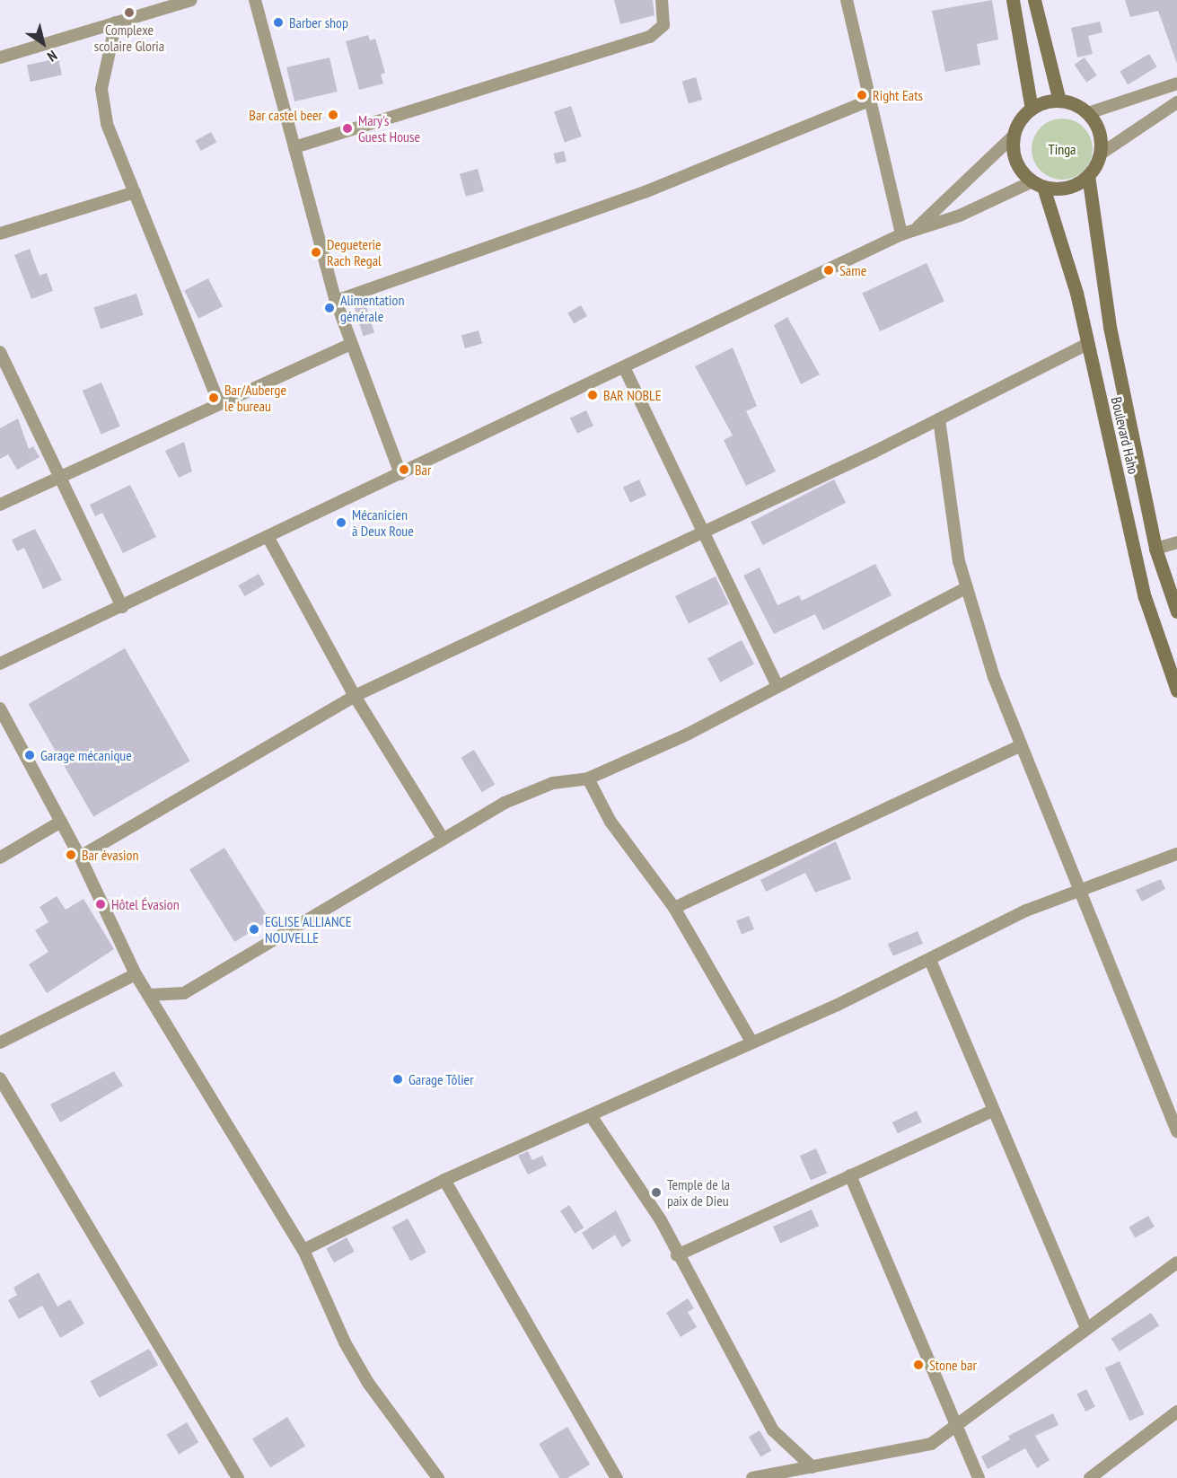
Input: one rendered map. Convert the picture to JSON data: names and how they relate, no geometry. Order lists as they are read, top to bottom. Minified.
{"streets":{"main road":["Boulevard Haho"]},"parks":["Tinga"],"places":["Complexe scolaire Gloria","Barber shop","Right Eats","Bar castel beer","Mary's Guest House","Degueterie Rach Regal","Same","Alimentation générale","BAR NOBLE","Bar/Auberge le bureau","Bar","Mécanicien à Deux Roue","Garage mécanique","Bar évasion","Hôtel Évasion","EGLISE ALLIANCE NOUVELLE","Garage Tôlier","Temple de la paix de Dieu","Stone bar"],"north":"bottom right"}
